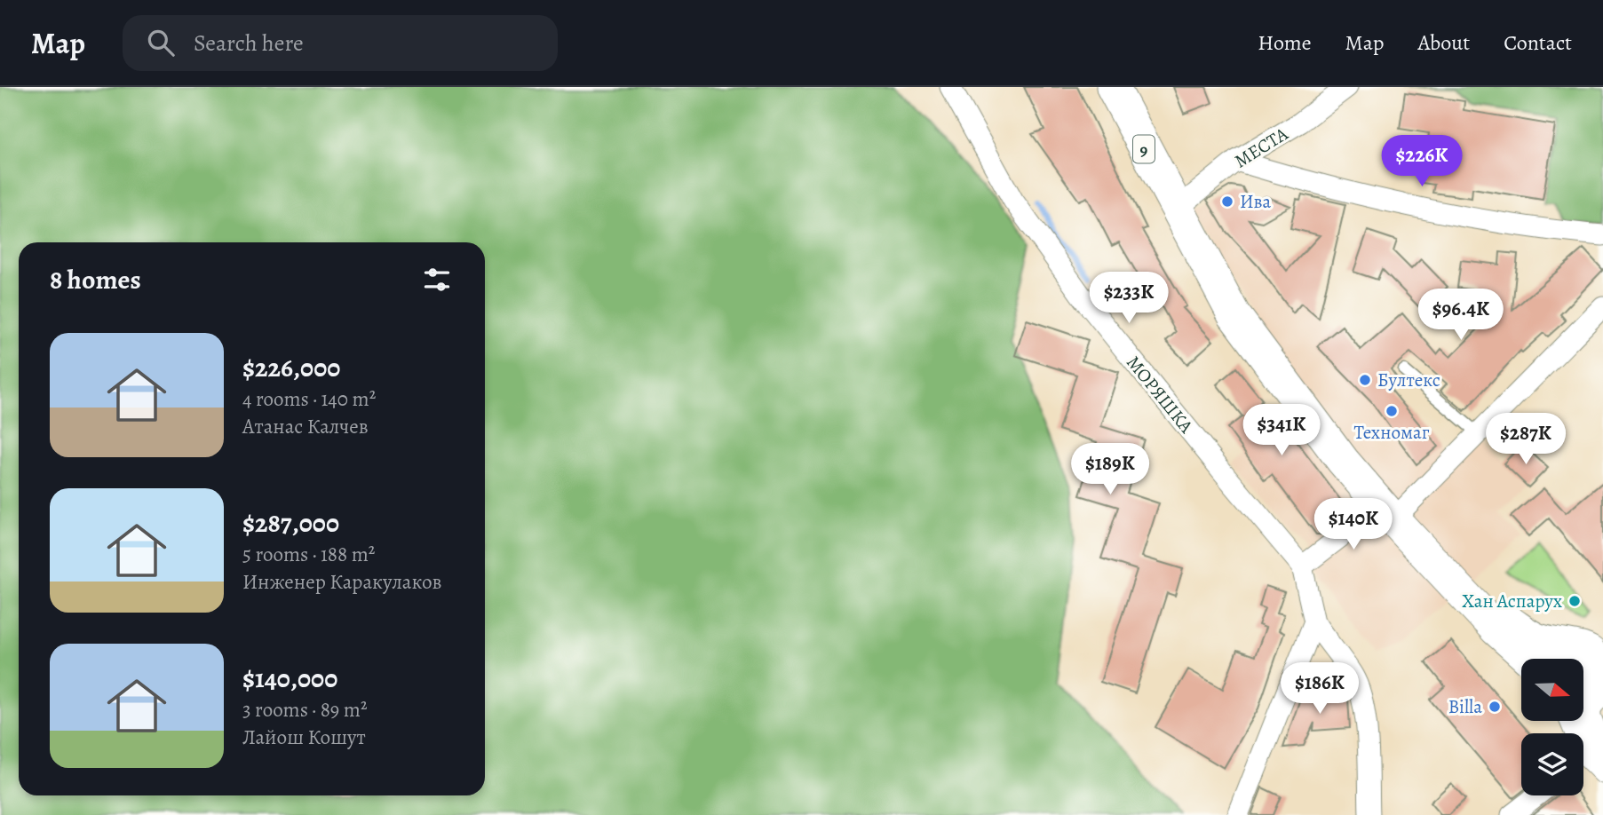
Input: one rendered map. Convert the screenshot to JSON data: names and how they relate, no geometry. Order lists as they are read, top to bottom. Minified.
{"streets":{"main road":["9"],"street":["МЕСТА","МОРЯШКА"]},"crossings":[["МЕСТА","9"]],"places":["Ива","Бултекс","Техномаг","Хан Аспарух","Billa"],"north":"right","page":{"header":"Map","search":"Search here","nav":["Home","Map","About","Contact"],"price":["$226K","$233K","$96.4K","$341K","$287K","$189K","$140K","$186K"],"heading":"8 homes","list":[{"name":"$226,000","note":"4 rooms · 140 m² · Атанас Калчев"},{"name":"$287,000","note":"5 rooms · 188 m² · Инженер Каракулаков"},{"name":"$140,000","note":"3 rooms · 89 m² · Лайош Кошут"}]}}
